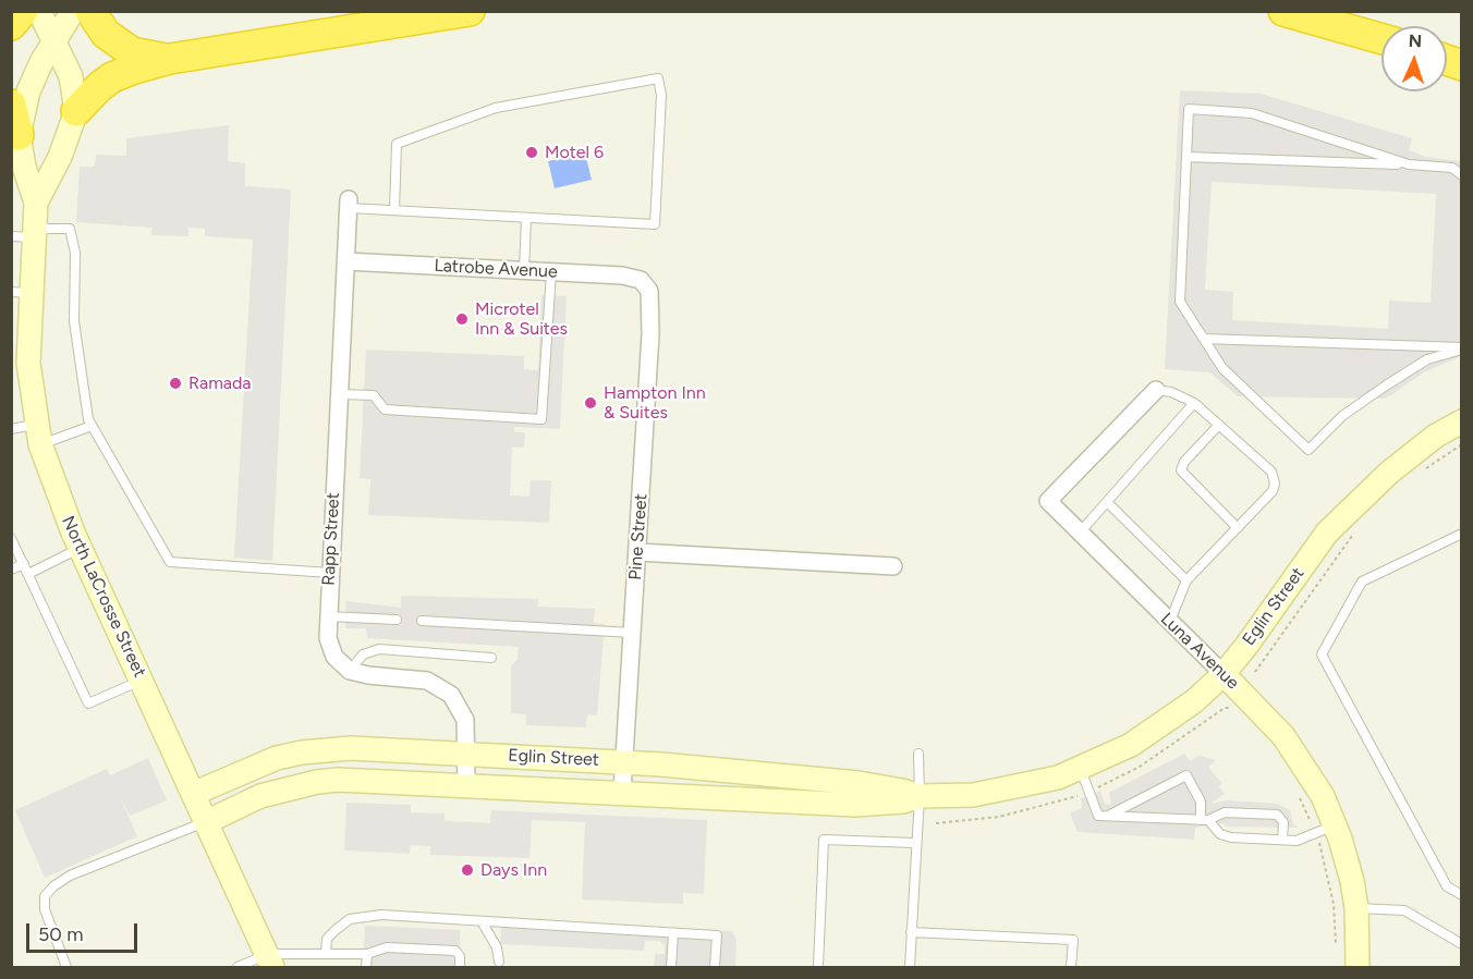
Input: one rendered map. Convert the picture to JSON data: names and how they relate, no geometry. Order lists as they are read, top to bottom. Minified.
{"streets":{"street":["Latrobe Avenue","Pine Street","Rapp Street","North LaCrosse Street","Eglin Street","Luna Avenue"]},"crossings":[["Latrobe Avenue","Pine Street"],["Latrobe Avenue","Rapp Street"],["Pine Street","Eglin Street"],["North LaCrosse Street","Eglin Street"],["Eglin Street","Luna Avenue"]],"places":["Motel 6","Microtel Inn & Suites","Ramada","Hampton Inn & Suites","Days Inn"],"scale_bar":"50 m","north":"top"}
